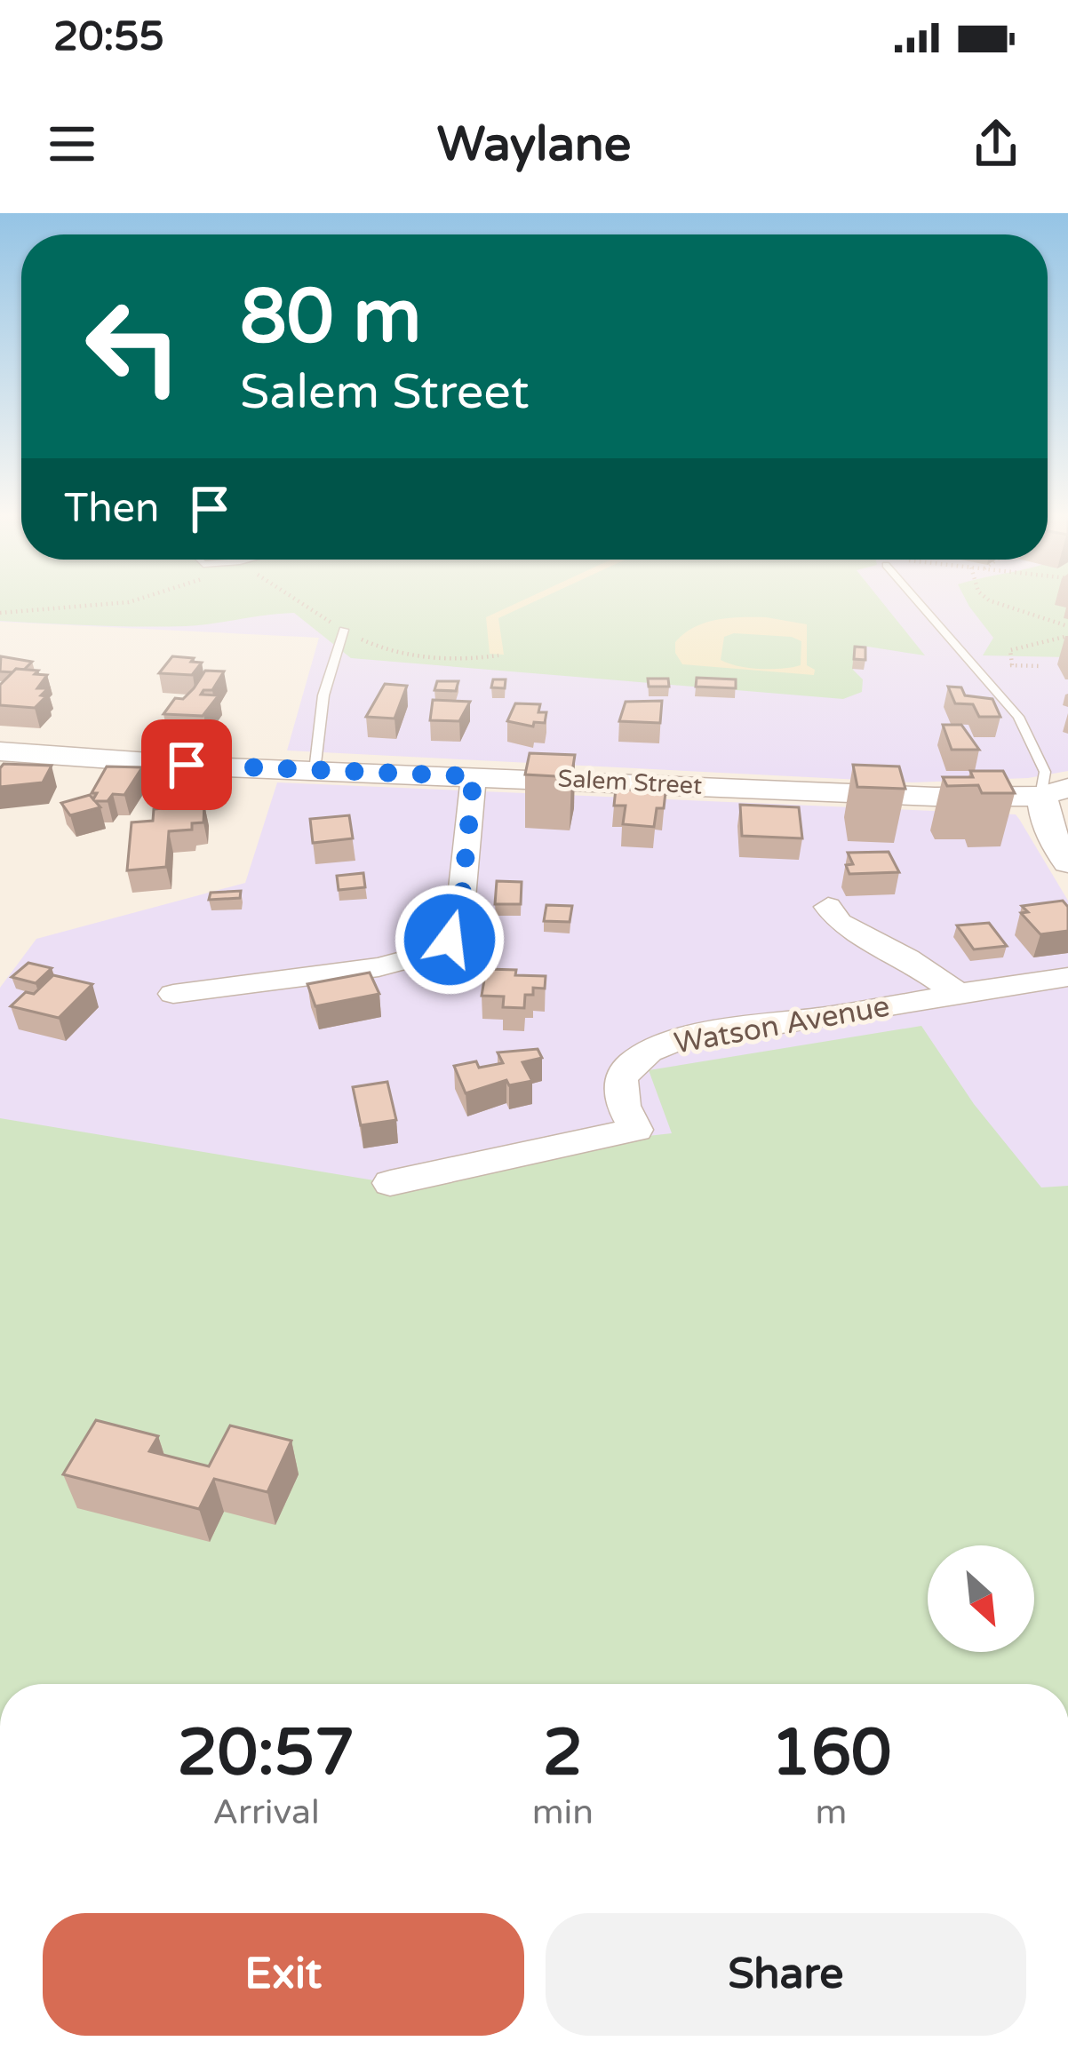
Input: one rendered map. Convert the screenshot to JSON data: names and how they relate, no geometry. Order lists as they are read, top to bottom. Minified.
{"streets":{"street":["Salem Street","Watson Avenue"]},"north":"bottom right","page":{"status":"20:55","header":"Waylane","turn":["80 m","Salem Street"],"then":"Then","eta":["20:57","Arrival","2","min","160","m"],"buttons":["Exit","Share"]}}
